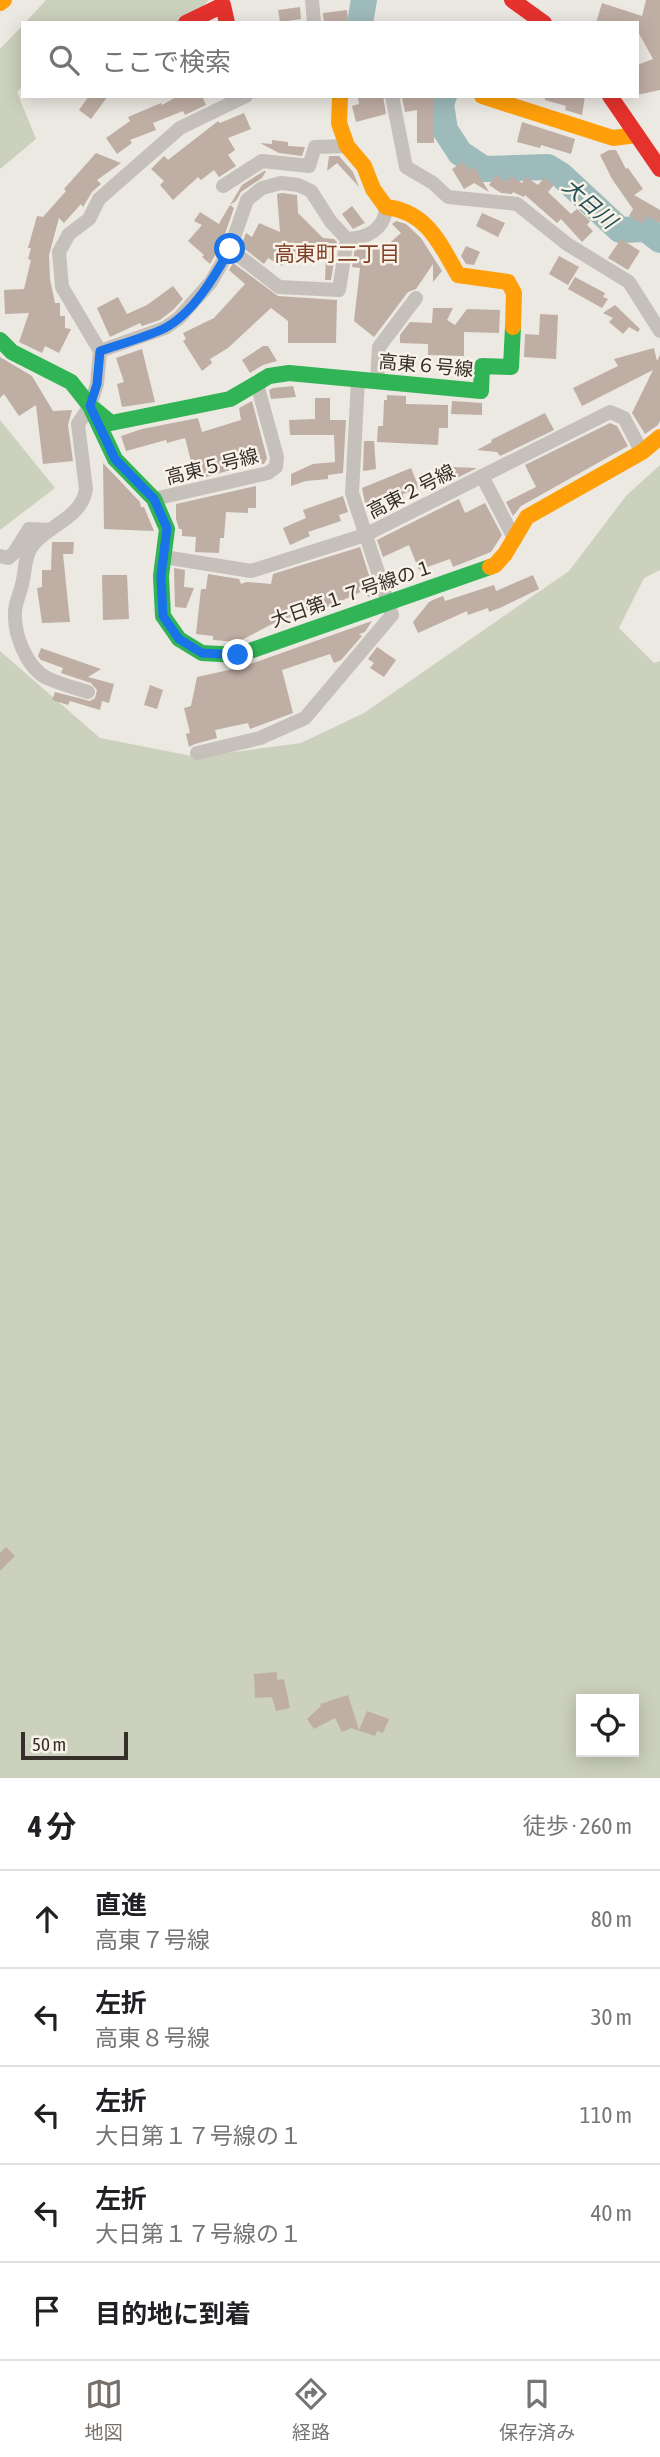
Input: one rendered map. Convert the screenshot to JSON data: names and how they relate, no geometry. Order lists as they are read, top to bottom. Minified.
{"streets":{"street":["高東６号線","高東５号線","高東２号線","大日第１７号線の１"]},"crossings":[["高東６号線","高東５号線"],["高東６号線","大日第１７号線の１"],["高東５号線","大日第１７号線の１"],["高東２号線","大日第１７号線の１"]],"districts":["高東町二丁目"],"water":["大日川"],"scale_bar":"50 m","page":{"search":"ここで検索","scale":"50 m","heading":["4 分","徒歩 · 260 m"],"list":[["直進","高東７号線","80 m"],["左折","高東８号線","30 m"],["左折","大日第１７号線の１","110 m"],["左折","大日第１７号線の１","40 m"],"目的地に到着"],"nav":["地図","経路","保存済み"]}}
